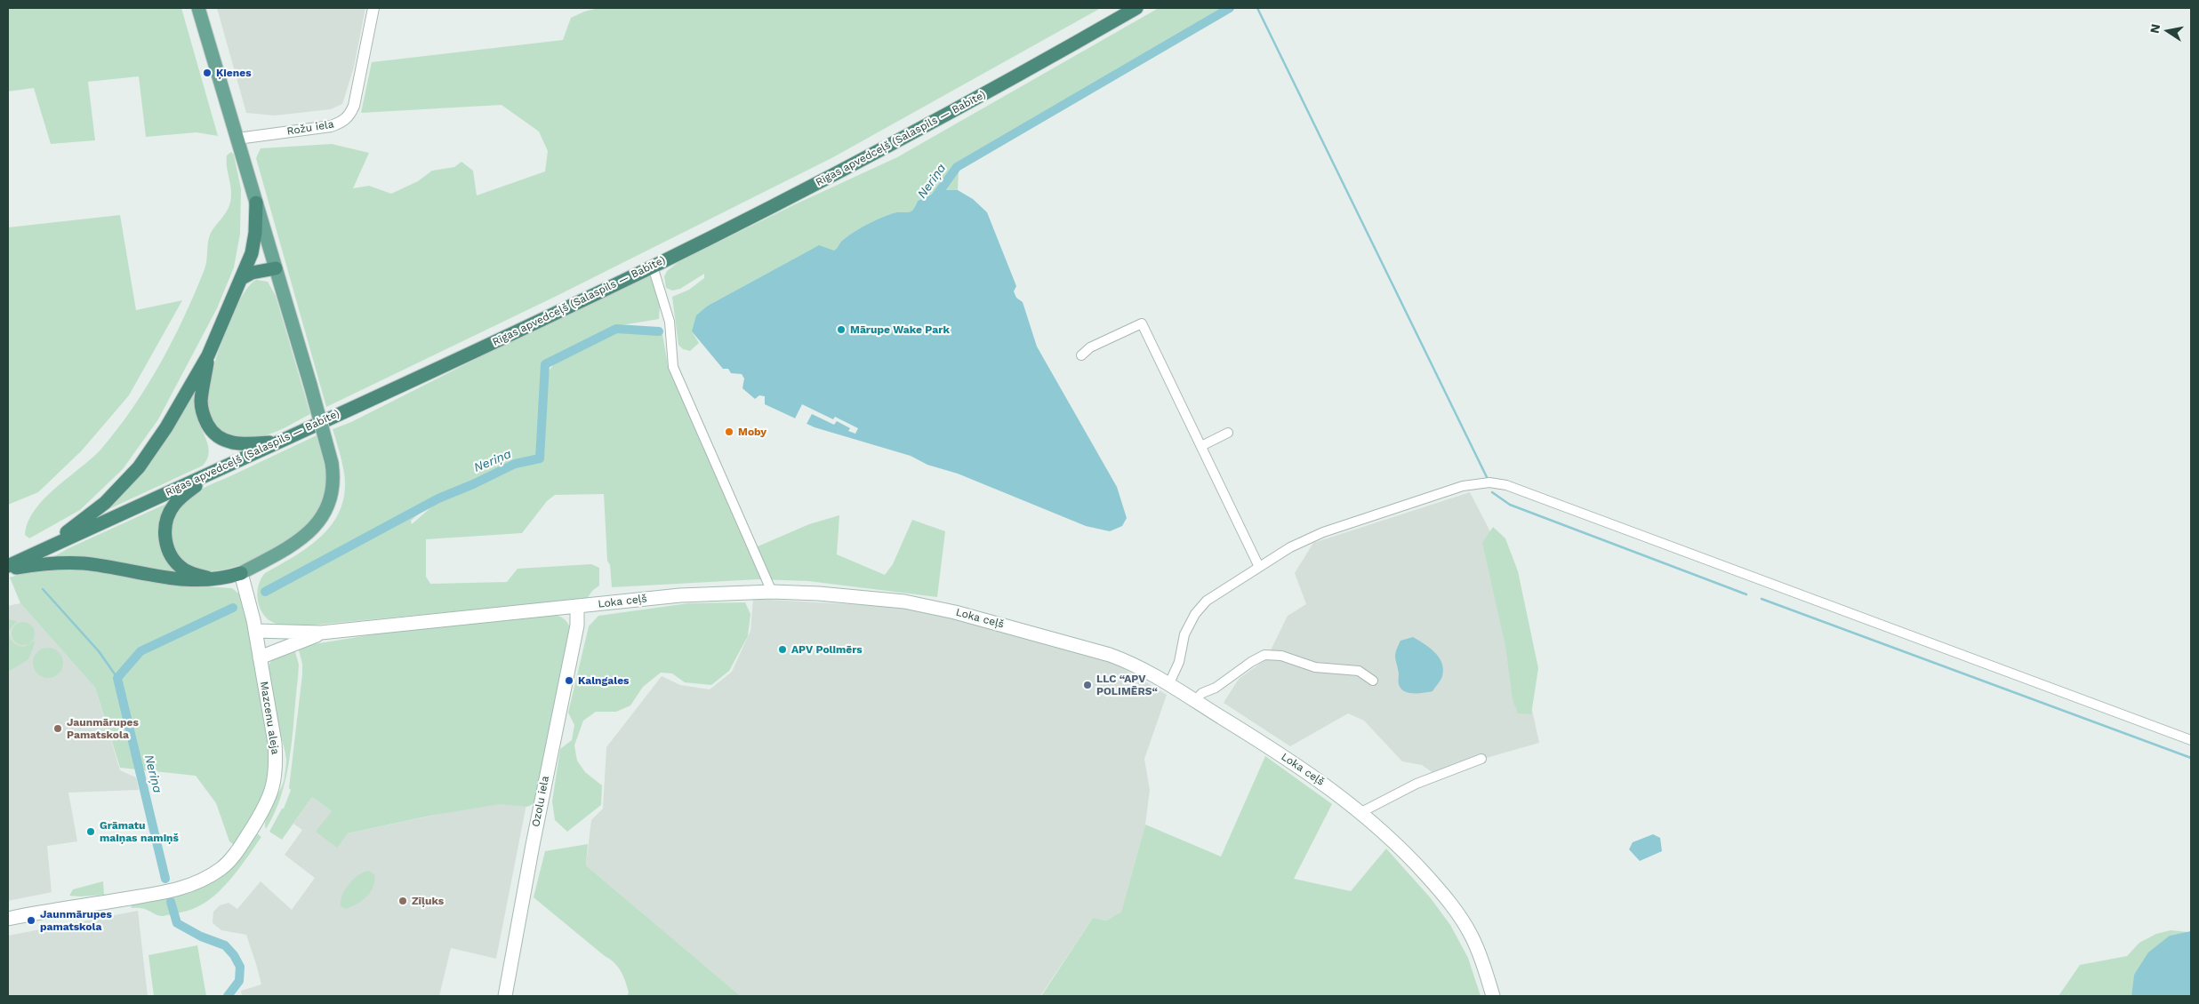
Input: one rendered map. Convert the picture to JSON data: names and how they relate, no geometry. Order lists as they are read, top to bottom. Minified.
{"streets":{"highway":["Rīgas apvedceļš (Salaspils — Babīte)"],"main road":["Loka ceļš","Mazcenu aleja","Ozolu iela"],"street":["Rožu iela"]},"crossings":[["Loka ceļš","Mazcenu aleja"],["Loka ceļš","Ozolu iela"]],"water":["Neriņa"],"places":["Ķienes","Mārupe Wake Park","Moby","APV Polimērs","Kalngales","LLC “APV POLIMĒRS“","Jaunmārupes Pamatskola","Grāmatu maiņas namiņš","Zīļuks","Jaunmārupes pamatskola"],"north":"left"}
